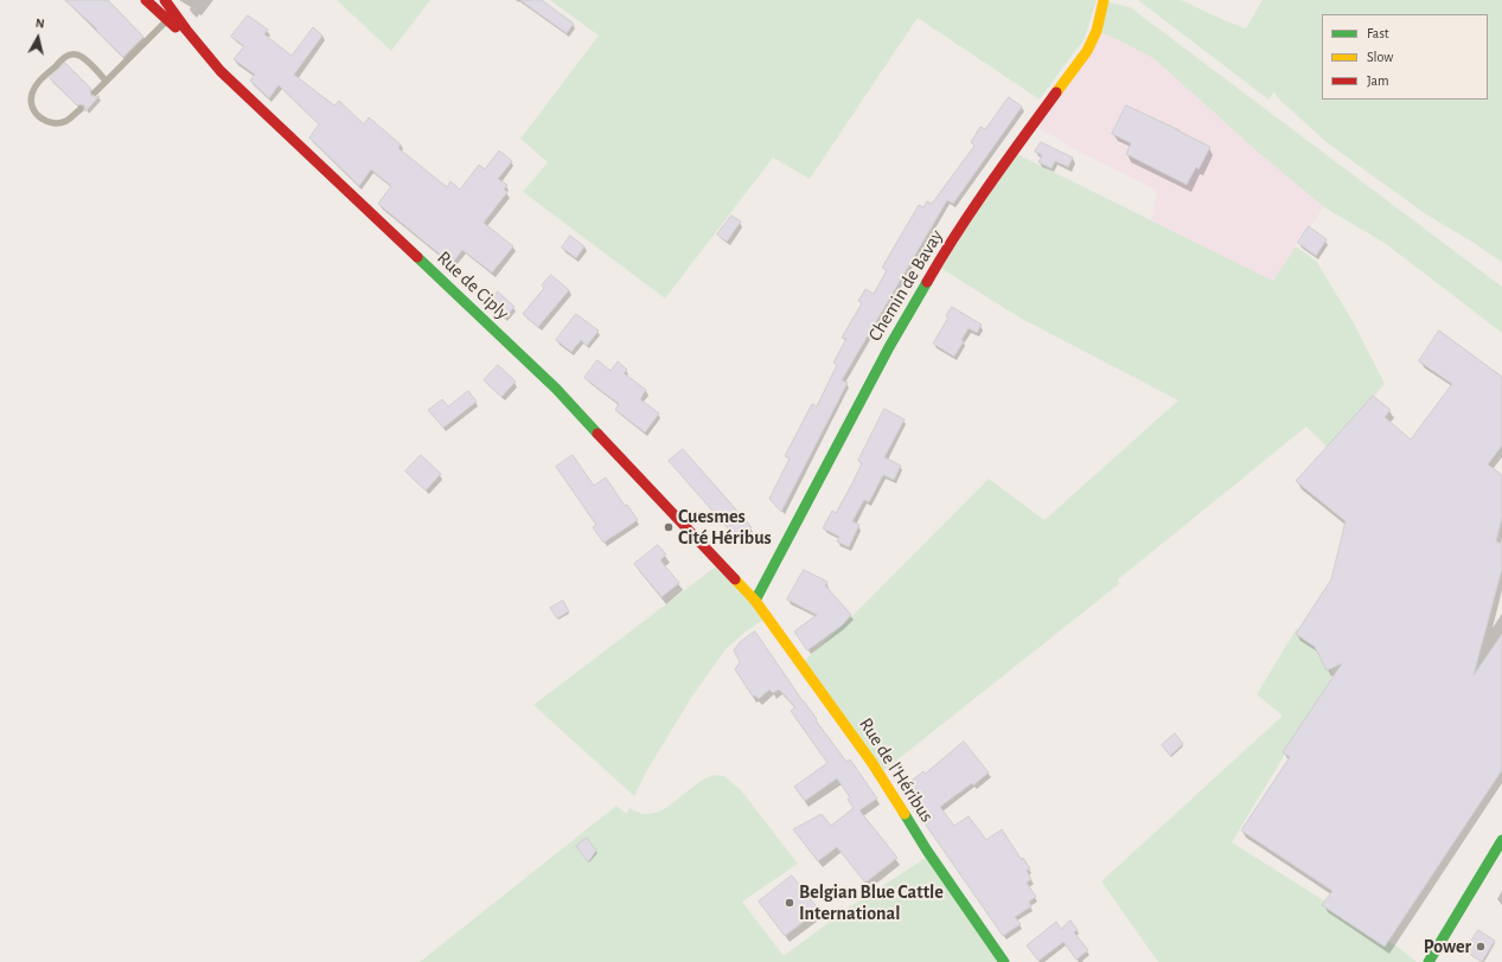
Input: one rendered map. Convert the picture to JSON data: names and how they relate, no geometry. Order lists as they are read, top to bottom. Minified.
{"streets":{"street":["Rue de Ciply","Chemin de Bavay","Rue de l'Héribus"]},"crossings":[["Rue de Ciply","Chemin de Bavay"],["Rue de Ciply","Rue de l'Héribus"],["Chemin de Bavay","Rue de l'Héribus"]],"places":["Cuesmes Cité Héribus","Belgian Blue Cattle International","Power"],"legend":["Fast","Slow","Jam"],"north":"top"}
